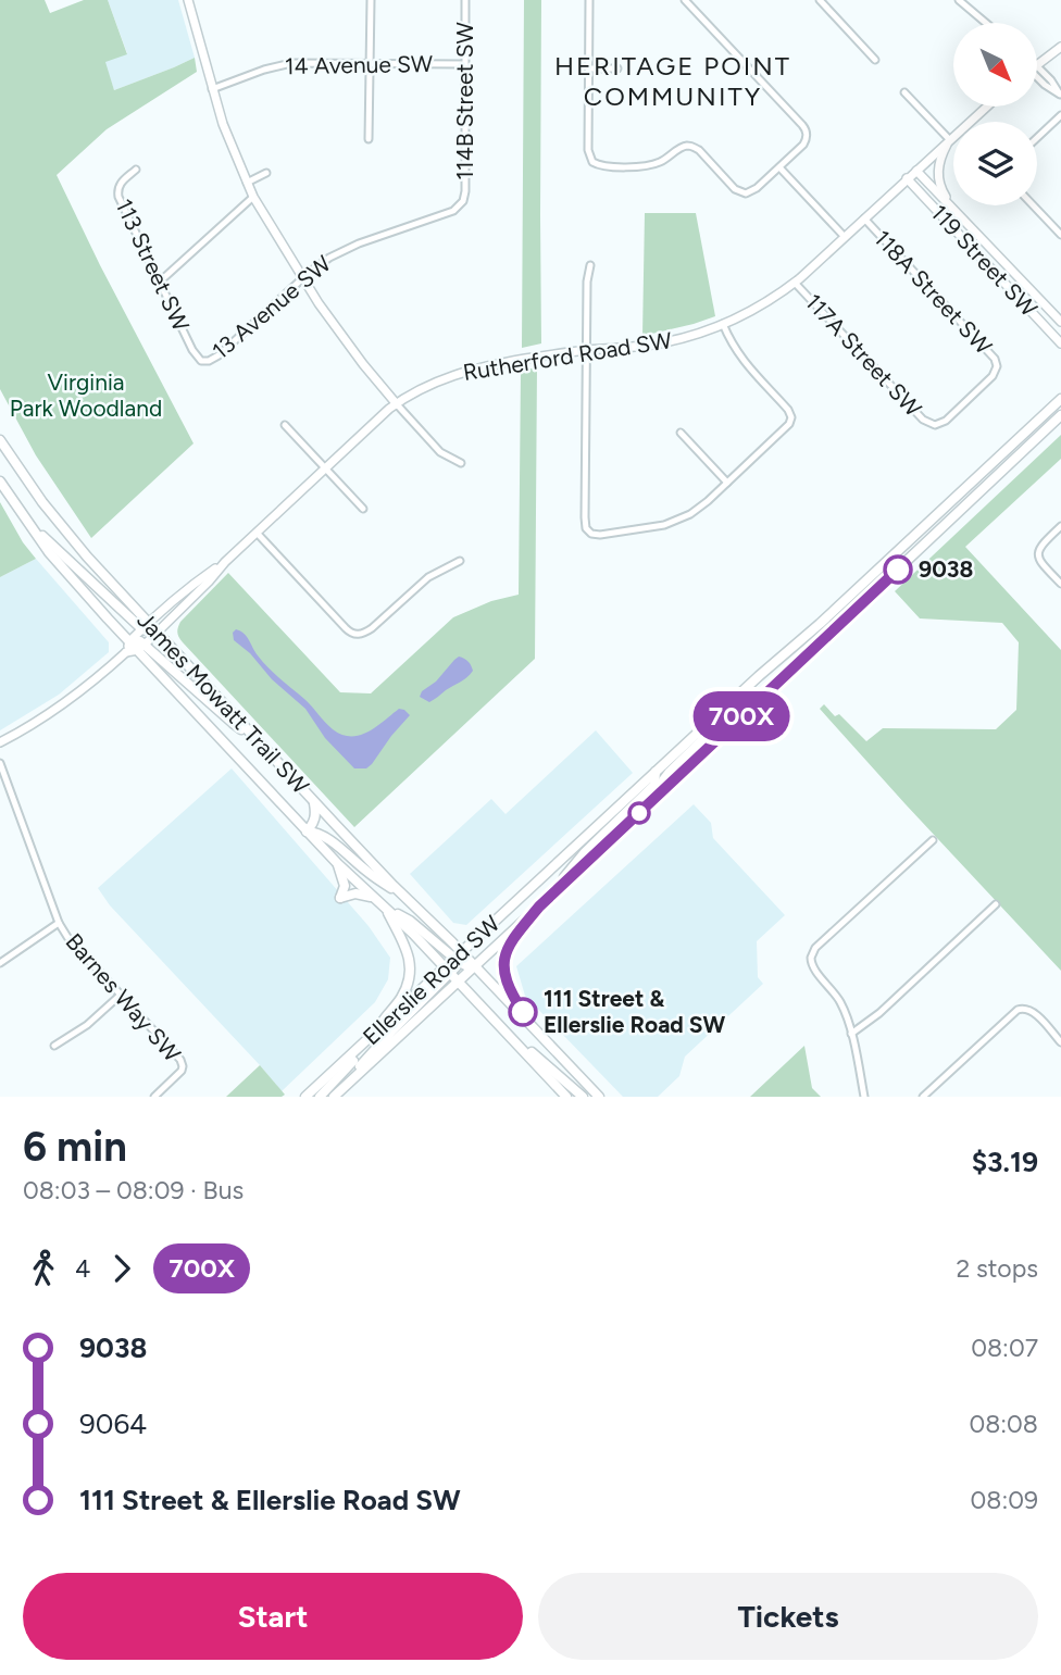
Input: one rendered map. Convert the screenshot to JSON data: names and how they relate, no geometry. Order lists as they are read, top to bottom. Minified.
{"streets":{"main road":["James Mowatt Trail SW","Ellerslie Road SW"],"street":["14 Avenue SW","114B Street SW","119 Street SW","113 Street SW","118A Street SW","13 Avenue SW","117A Street SW","Rutherford Road SW","Barnes Way SW"]},"crossings":[["14 Avenue SW","114B Street SW"],["114B Street SW","13 Avenue SW"],["119 Street SW","Rutherford Road SW"],["113 Street SW","13 Avenue SW"],["118A Street SW","117A Street SW"],["118A Street SW","Rutherford Road SW"],["117A Street SW","Rutherford Road SW"],["Rutherford Road SW","James Mowatt Trail SW"],["James Mowatt Trail SW","Ellerslie Road SW"]],"districts":["HERITAGE POINT COMMUNITY"],"parks":["Virginia Park Woodland"],"places":["9038","111 Street & Ellerslie Road SW"],"lines":["bus line 700X"],"north":"bottom right","page":{"on_map":"700X","heading":["6 min","08:03 – 08:09 · Bus","$3.19"],"legs":["4","700X","2 stops"],"list":[{"name":"9038","value":"08:07"},{"name":"9064","value":"08:08"},{"name":"111 Street & Ellerslie Road SW","value":"08:09"}],"buttons":["Start","Tickets"]}}
